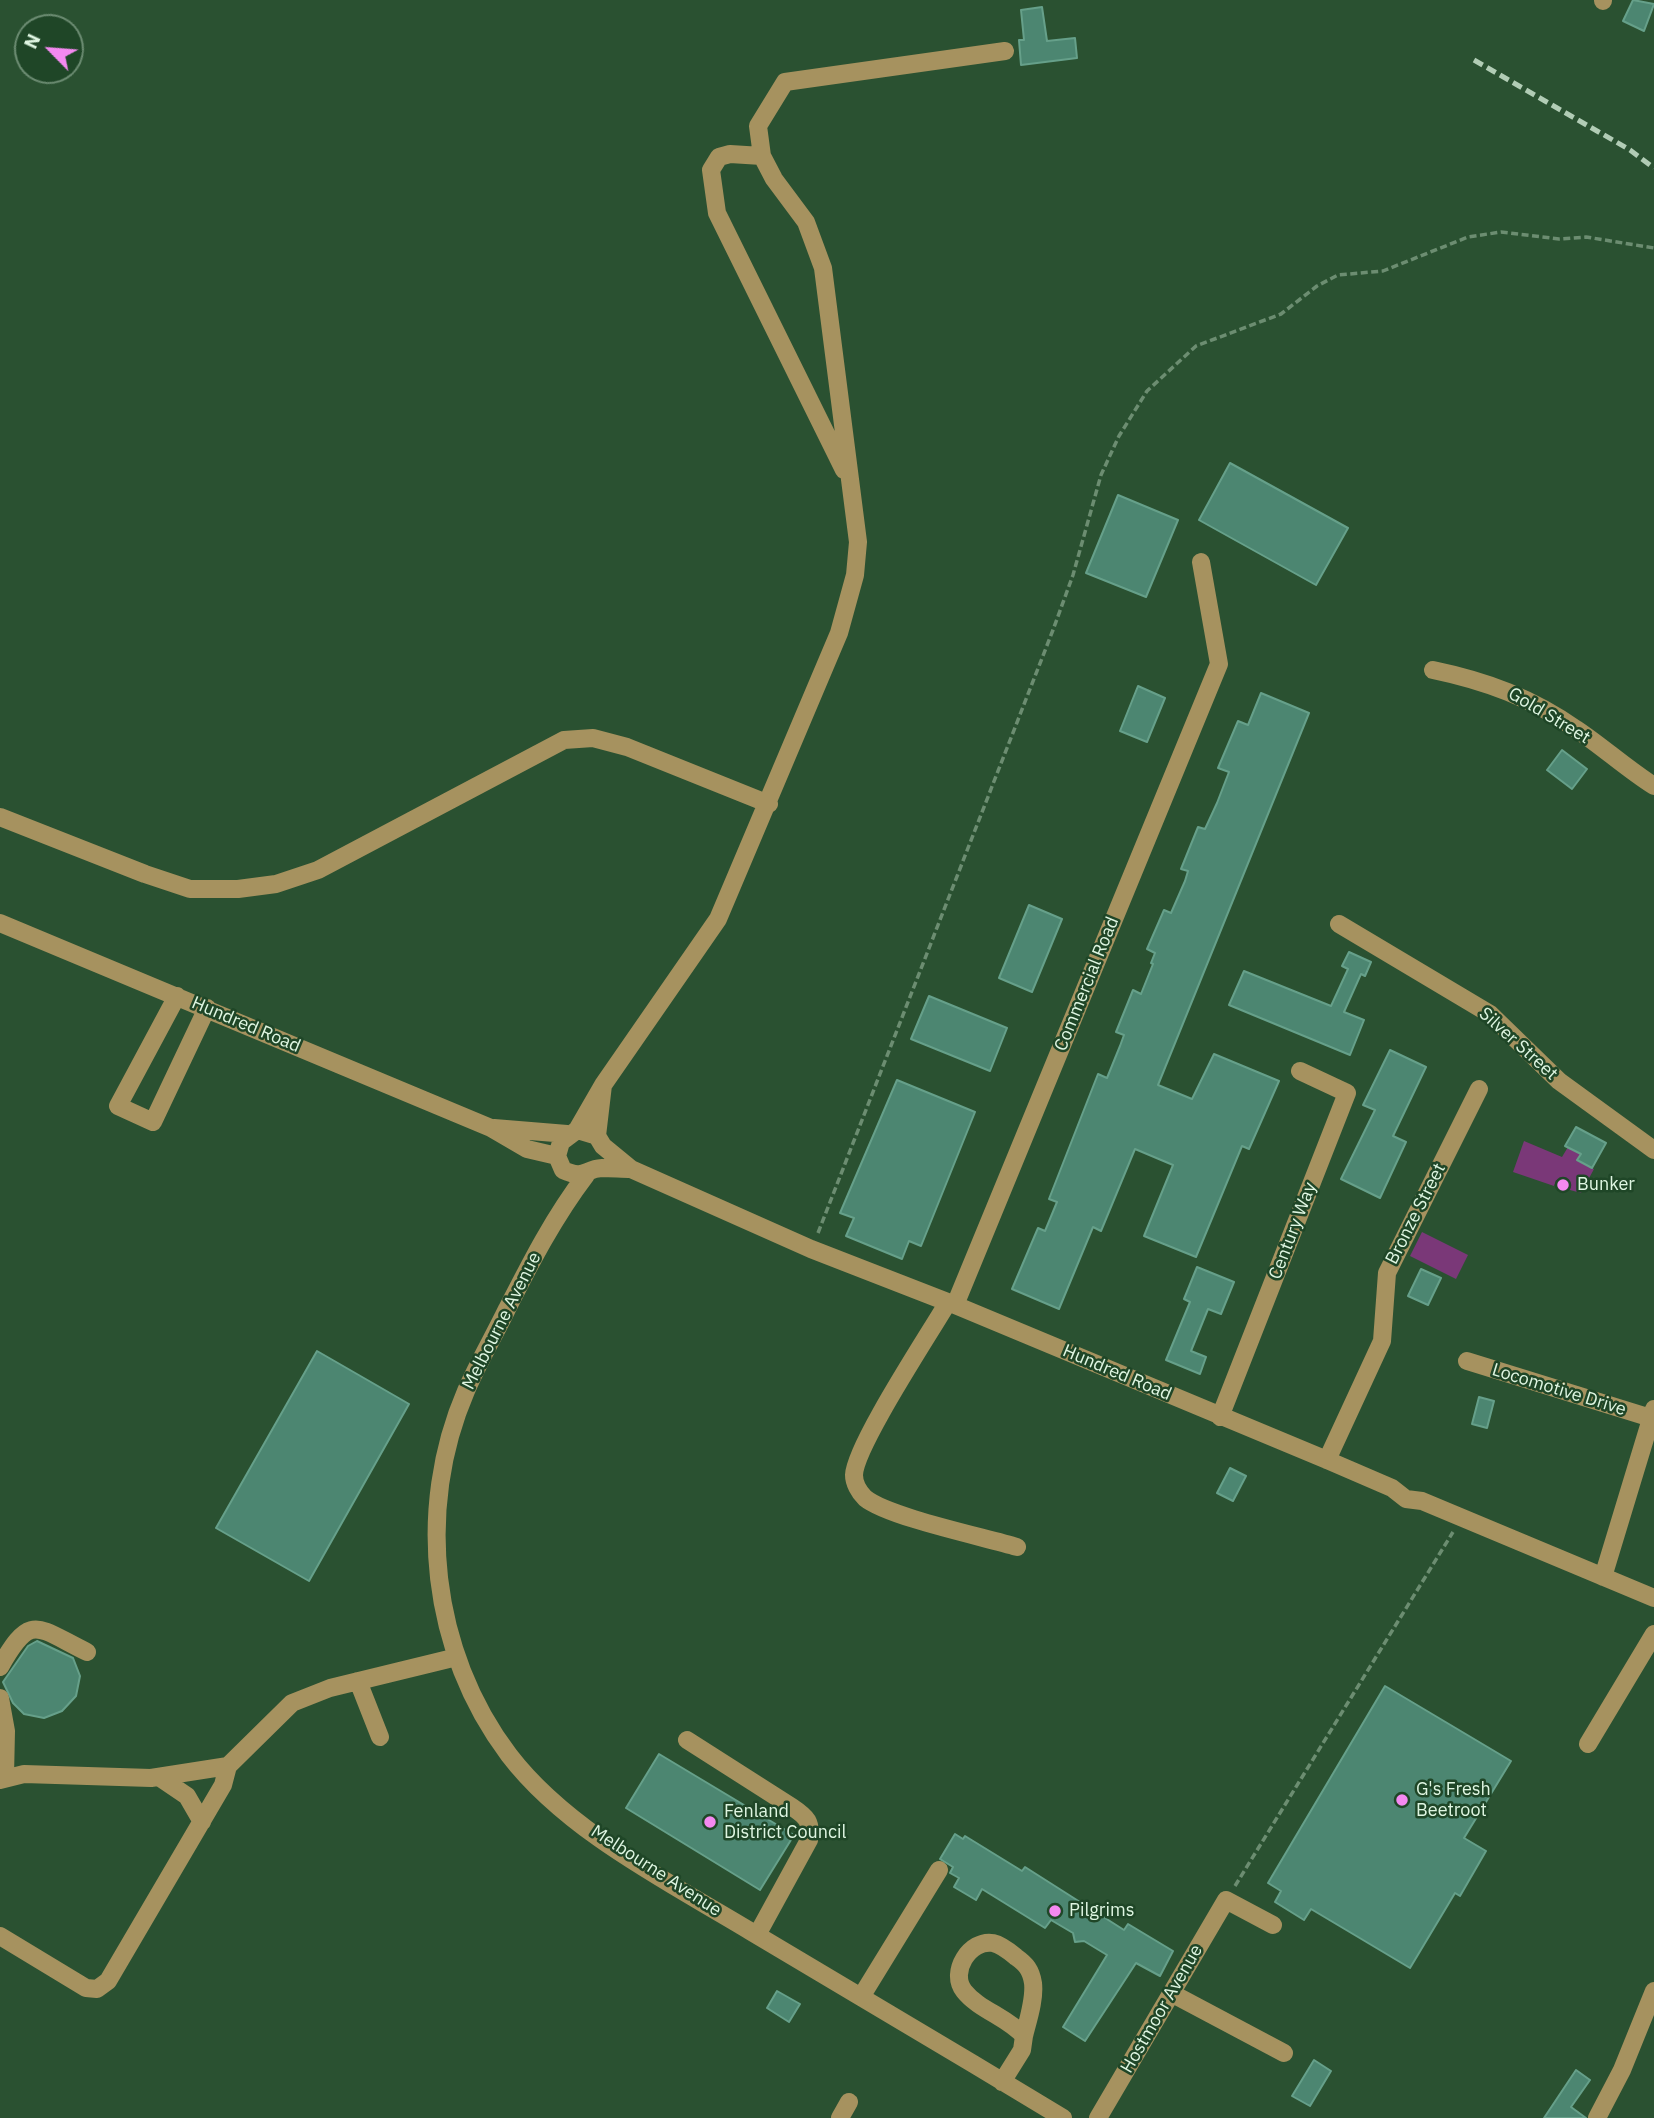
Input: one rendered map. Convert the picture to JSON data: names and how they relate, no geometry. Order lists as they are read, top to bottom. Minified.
{"streets":{"street":["Gold Street","Commercial Road","Hundred Road","Silver Street","Bronze Street","Century Way","Melbourne Avenue","Locomotive Drive","Hostmoor Avenue"]},"crossings":[["Commercial Road","Hundred Road"],["Hundred Road","Bronze Street"],["Hundred Road","Century Way"],["Hundred Road","Melbourne Avenue"]],"places":["Bunker","G's Fresh Beetroot","Fenland District Council","Pilgrims"],"north":"top left"}
